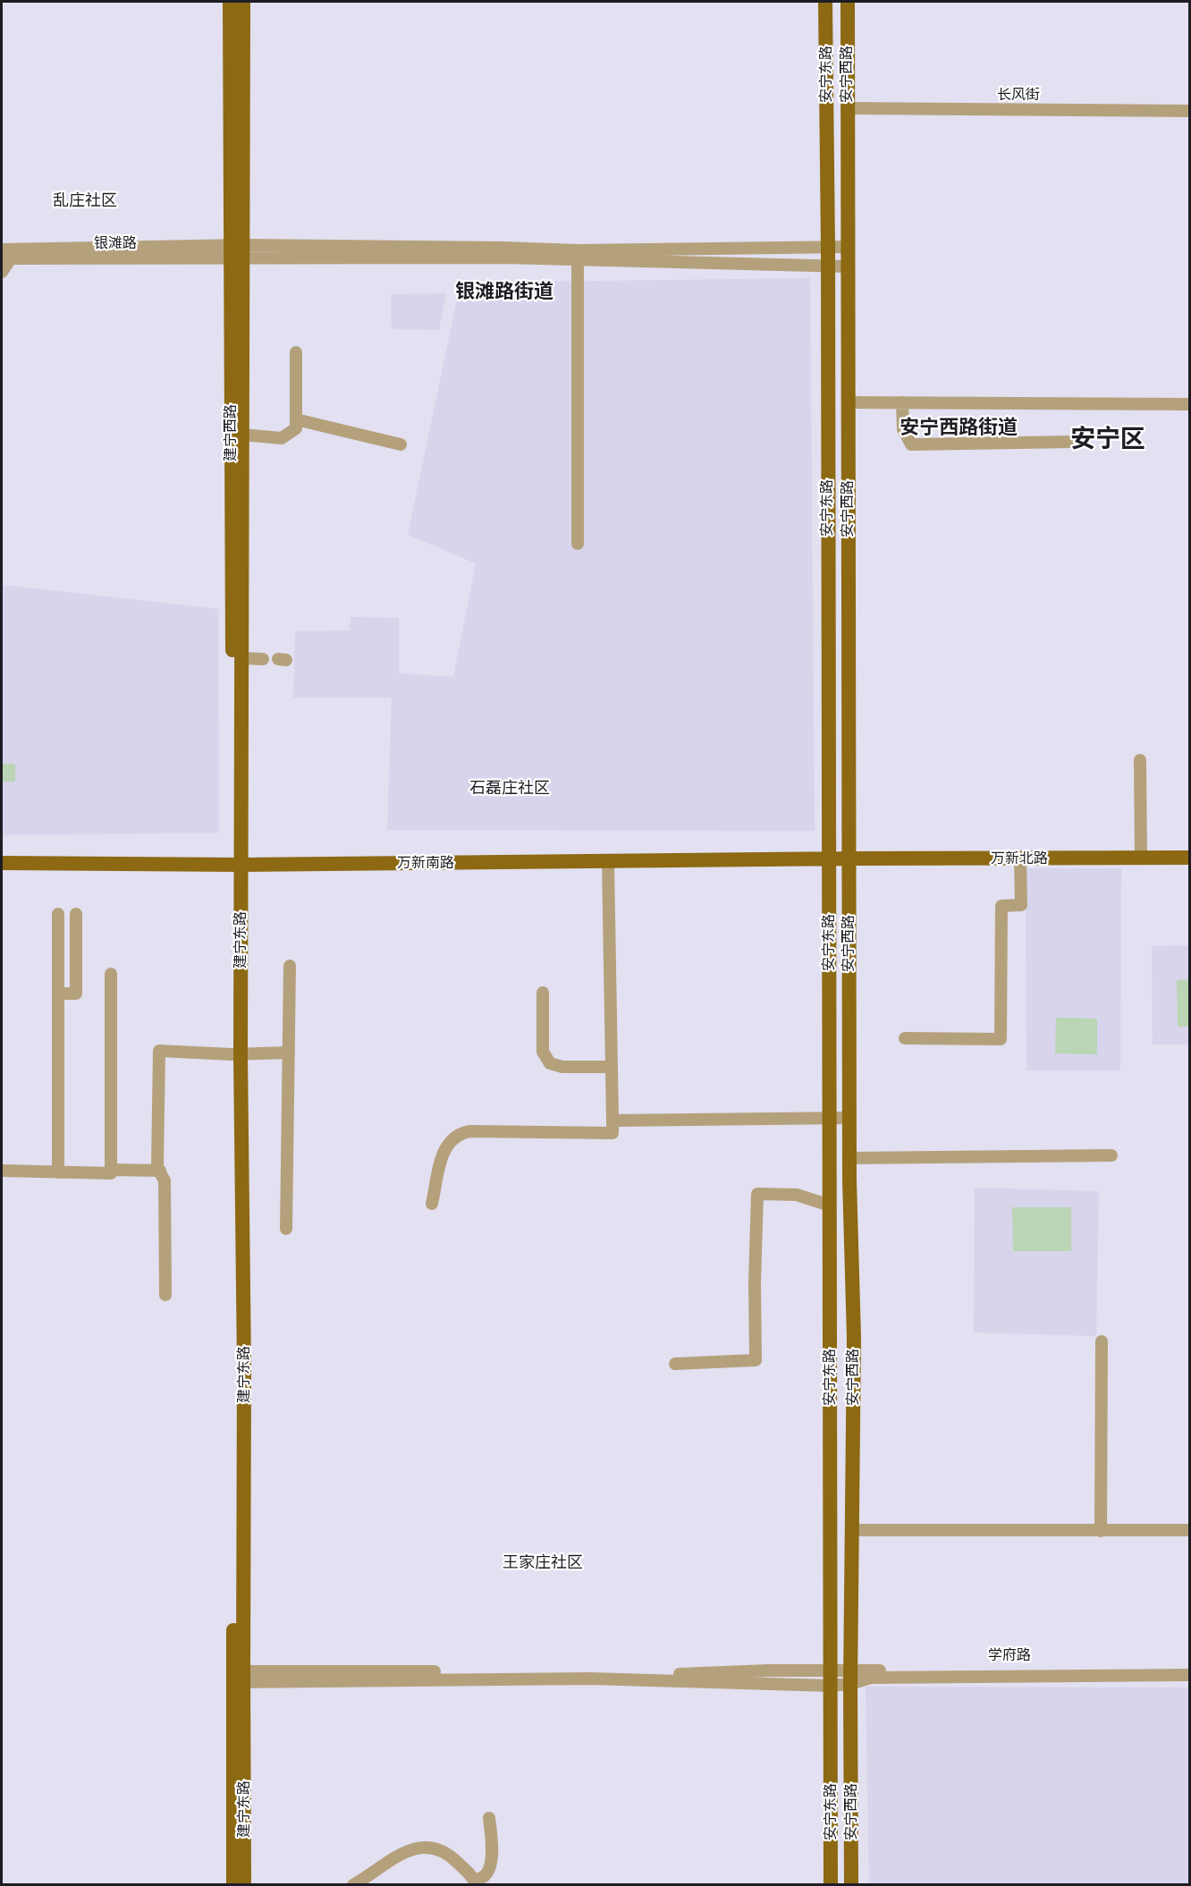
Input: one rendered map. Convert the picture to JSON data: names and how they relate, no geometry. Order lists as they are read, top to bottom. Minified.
{"streets":{"main road":["安宁东路","安宁西路","建宁西路","万新北路","万新南路","建宁东路"],"street":["长风街","银滩路","学府路"]},"crossings":[["安宁东路","万新南路"],["安宁西路","长风街"],["安宁西路","万新北路"],["安宁西路","万新南路"],["安宁西路","学府路"],["银滩路","建宁西路"],["建宁西路","万新南路"],["建宁西路","建宁东路"],["万新北路","万新南路"],["万新南路","建宁东路"]],"districts":["乱庄社区","银滩路街道","安宁西路街道","安宁区","石磊庄社区","王家庄社区"]}
